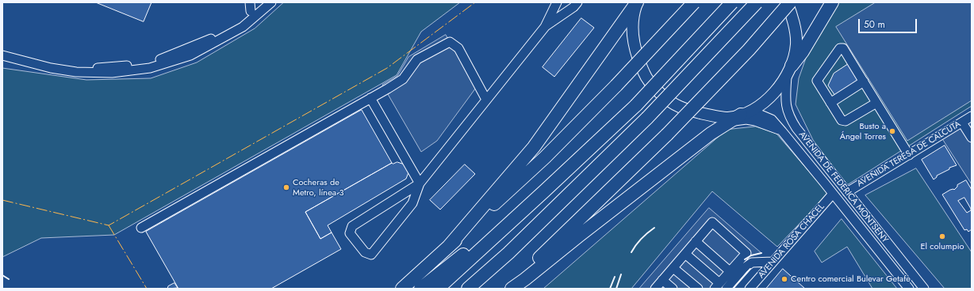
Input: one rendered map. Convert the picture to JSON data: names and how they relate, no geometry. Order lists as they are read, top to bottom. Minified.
{"streets":{"street":["AVENIDA TERESA DE CALCUTA","AVENIDA DE FEDERICA MONTSENY","AVENIDA ROSA CHACEL"]},"crossings":[["AVENIDA TERESA DE CALCUTA","AVENIDA DE FEDERICA MONTSENY"],["AVENIDA DE FEDERICA MONTSENY","AVENIDA ROSA CHACEL"]],"places":["Busto a Ángel Torres","Cocheras de Metro, línea 3","El columpio","Centro comercial Bulevar Getafe"],"scale_bar":"50 m"}
